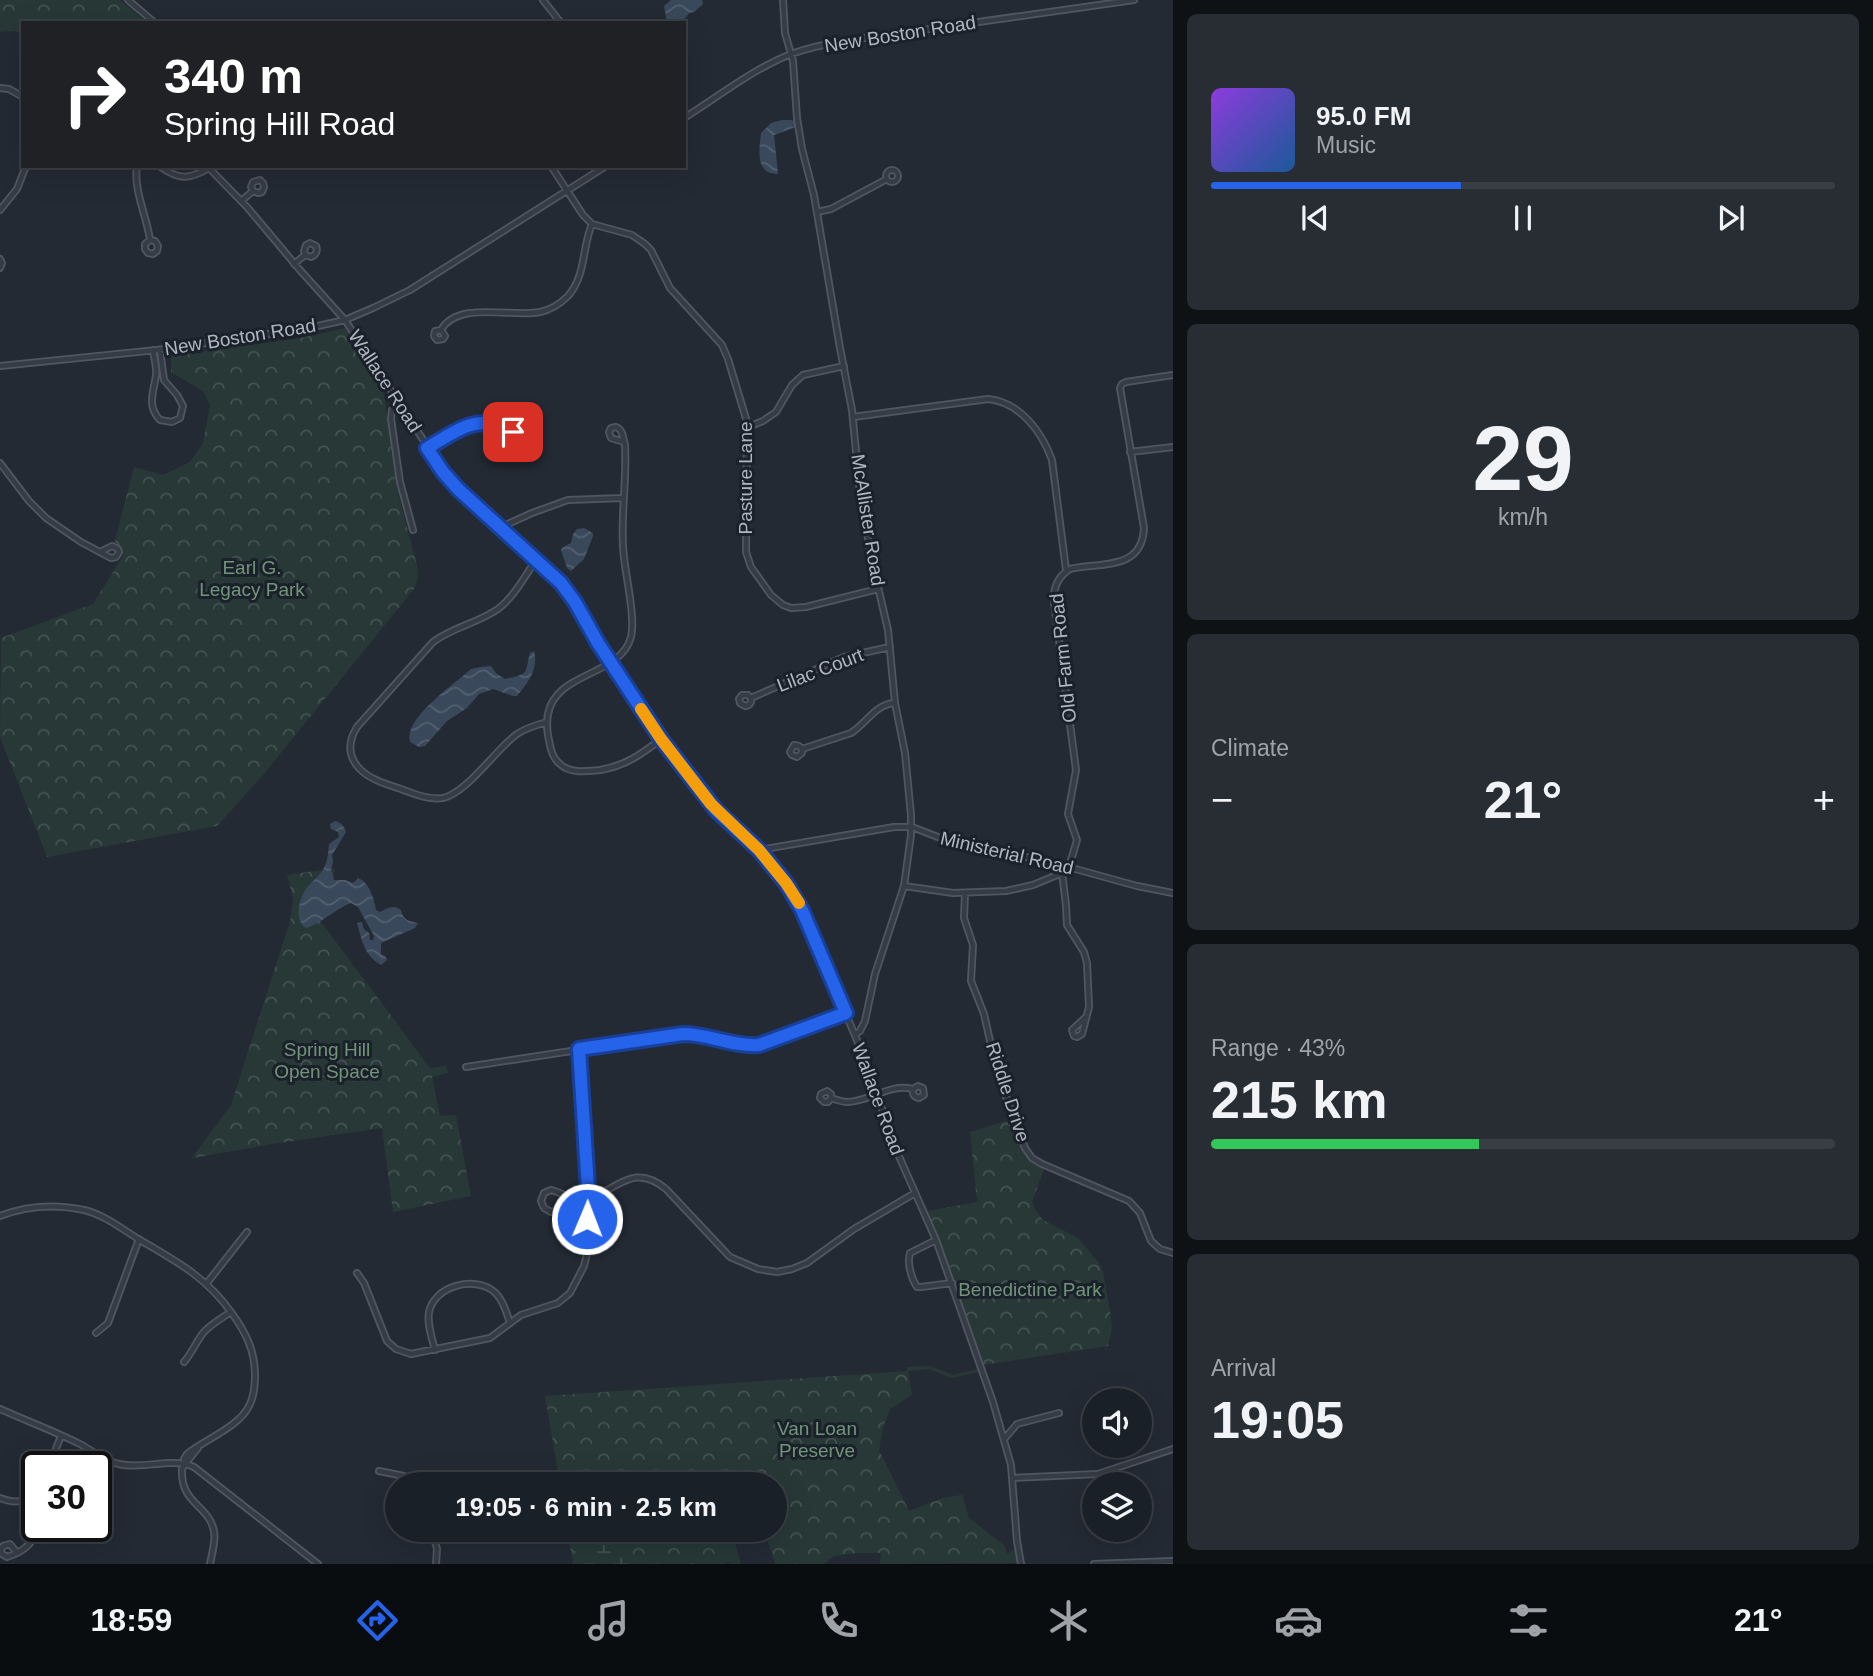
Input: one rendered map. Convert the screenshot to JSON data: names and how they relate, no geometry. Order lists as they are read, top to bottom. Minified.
{"streets":{"street":["New Boston Road","Wallace Road","Pasture Lane","McAllister Road","Old Farm Road","Lilac Court","Ministerial Road","Riddle Drive"]},"crossings":[["New Boston Road","Wallace Road"],["New Boston Road","McAllister Road"],["Wallace Road","McAllister Road"],["Wallace Road","Ministerial Road"],["Pasture Lane","McAllister Road"],["McAllister Road","Lilac Court"],["McAllister Road","Ministerial Road"],["Old Farm Road","Ministerial Road"]],"parks":["Earl G. Legacy Park","Spring Hill Open Space","Benedictine Park","Van Loan Preserve"],"page":{"turn":["340 m","Spring Hill Road"],"song":["95.0 FM","Music"],"tile":[["29","km/h"],"Climate",["Range · 43%","215 km"],["Arrival","19:05"]],"heat":["−","21°","+"],"limit":"30","trip":"19:05 · 6 min · 2.5 km","tabs":["18:59","21°"]}}
